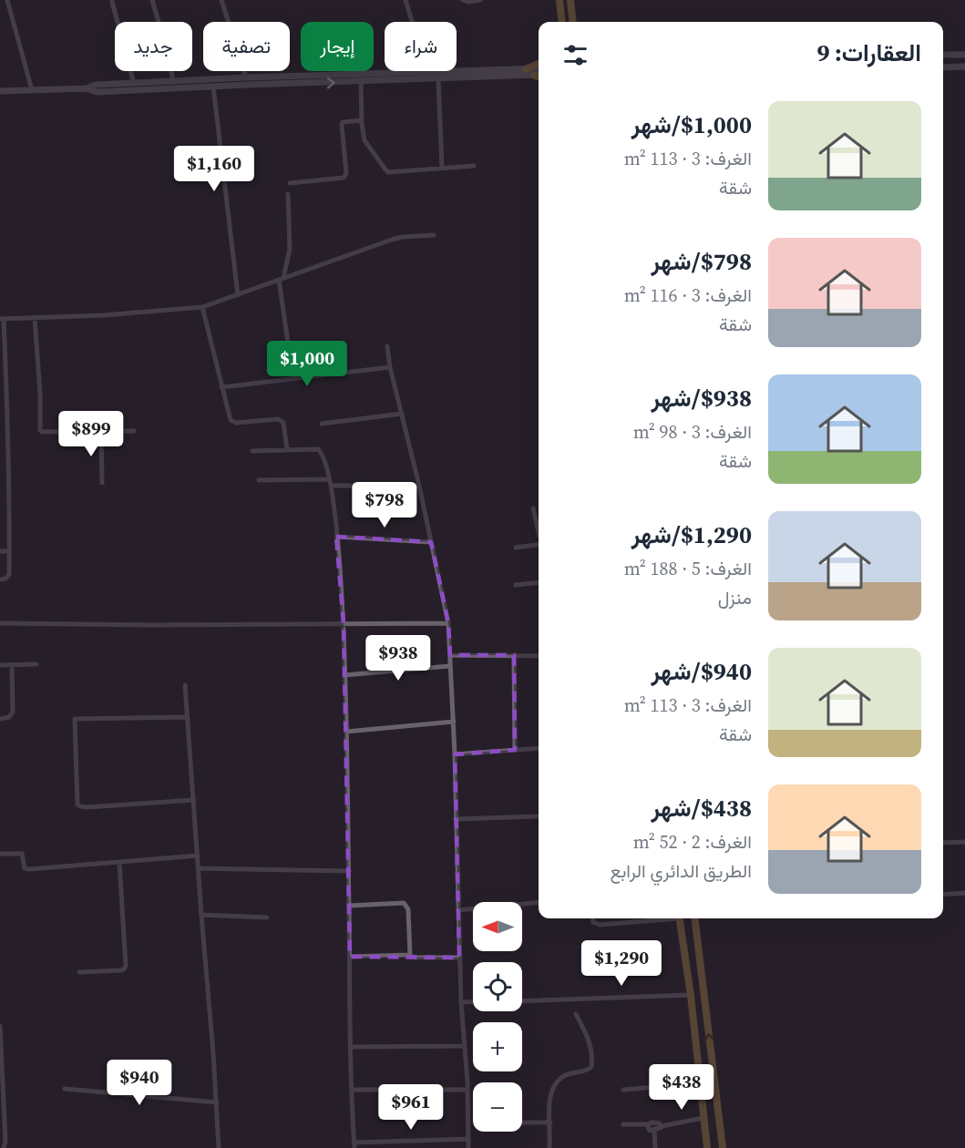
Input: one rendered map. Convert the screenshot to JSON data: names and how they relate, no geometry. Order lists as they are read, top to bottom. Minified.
{"north":"left","page":{"chip":["شراء","إيجار","تصفية","جديد"],"heading":"العقارات: 9","list":[{"name":"$1,000/شهر","note":"الغرف: 3 · 113 m² · شقة"},{"name":"$798/شهر","note":"الغرف: 3 · 116 m² · شقة"},{"name":"$938/شهر","note":"الغرف: 3 · 98 m² · شقة"},{"name":"$1,290/شهر","note":"الغرف: 5 · 188 m² · منزل"},{"name":"$940/شهر","note":"الغرف: 3 · 113 m² · شقة"},{"name":"$438/شهر","note":"الغرف: 2 · 52 m² · الطريق الدائري الرابع"}],"price":["$1,160","$1,000","$899","$798","$938","$1,290","$940","$438","$961"],"map_buttons":["+","−"]}}
